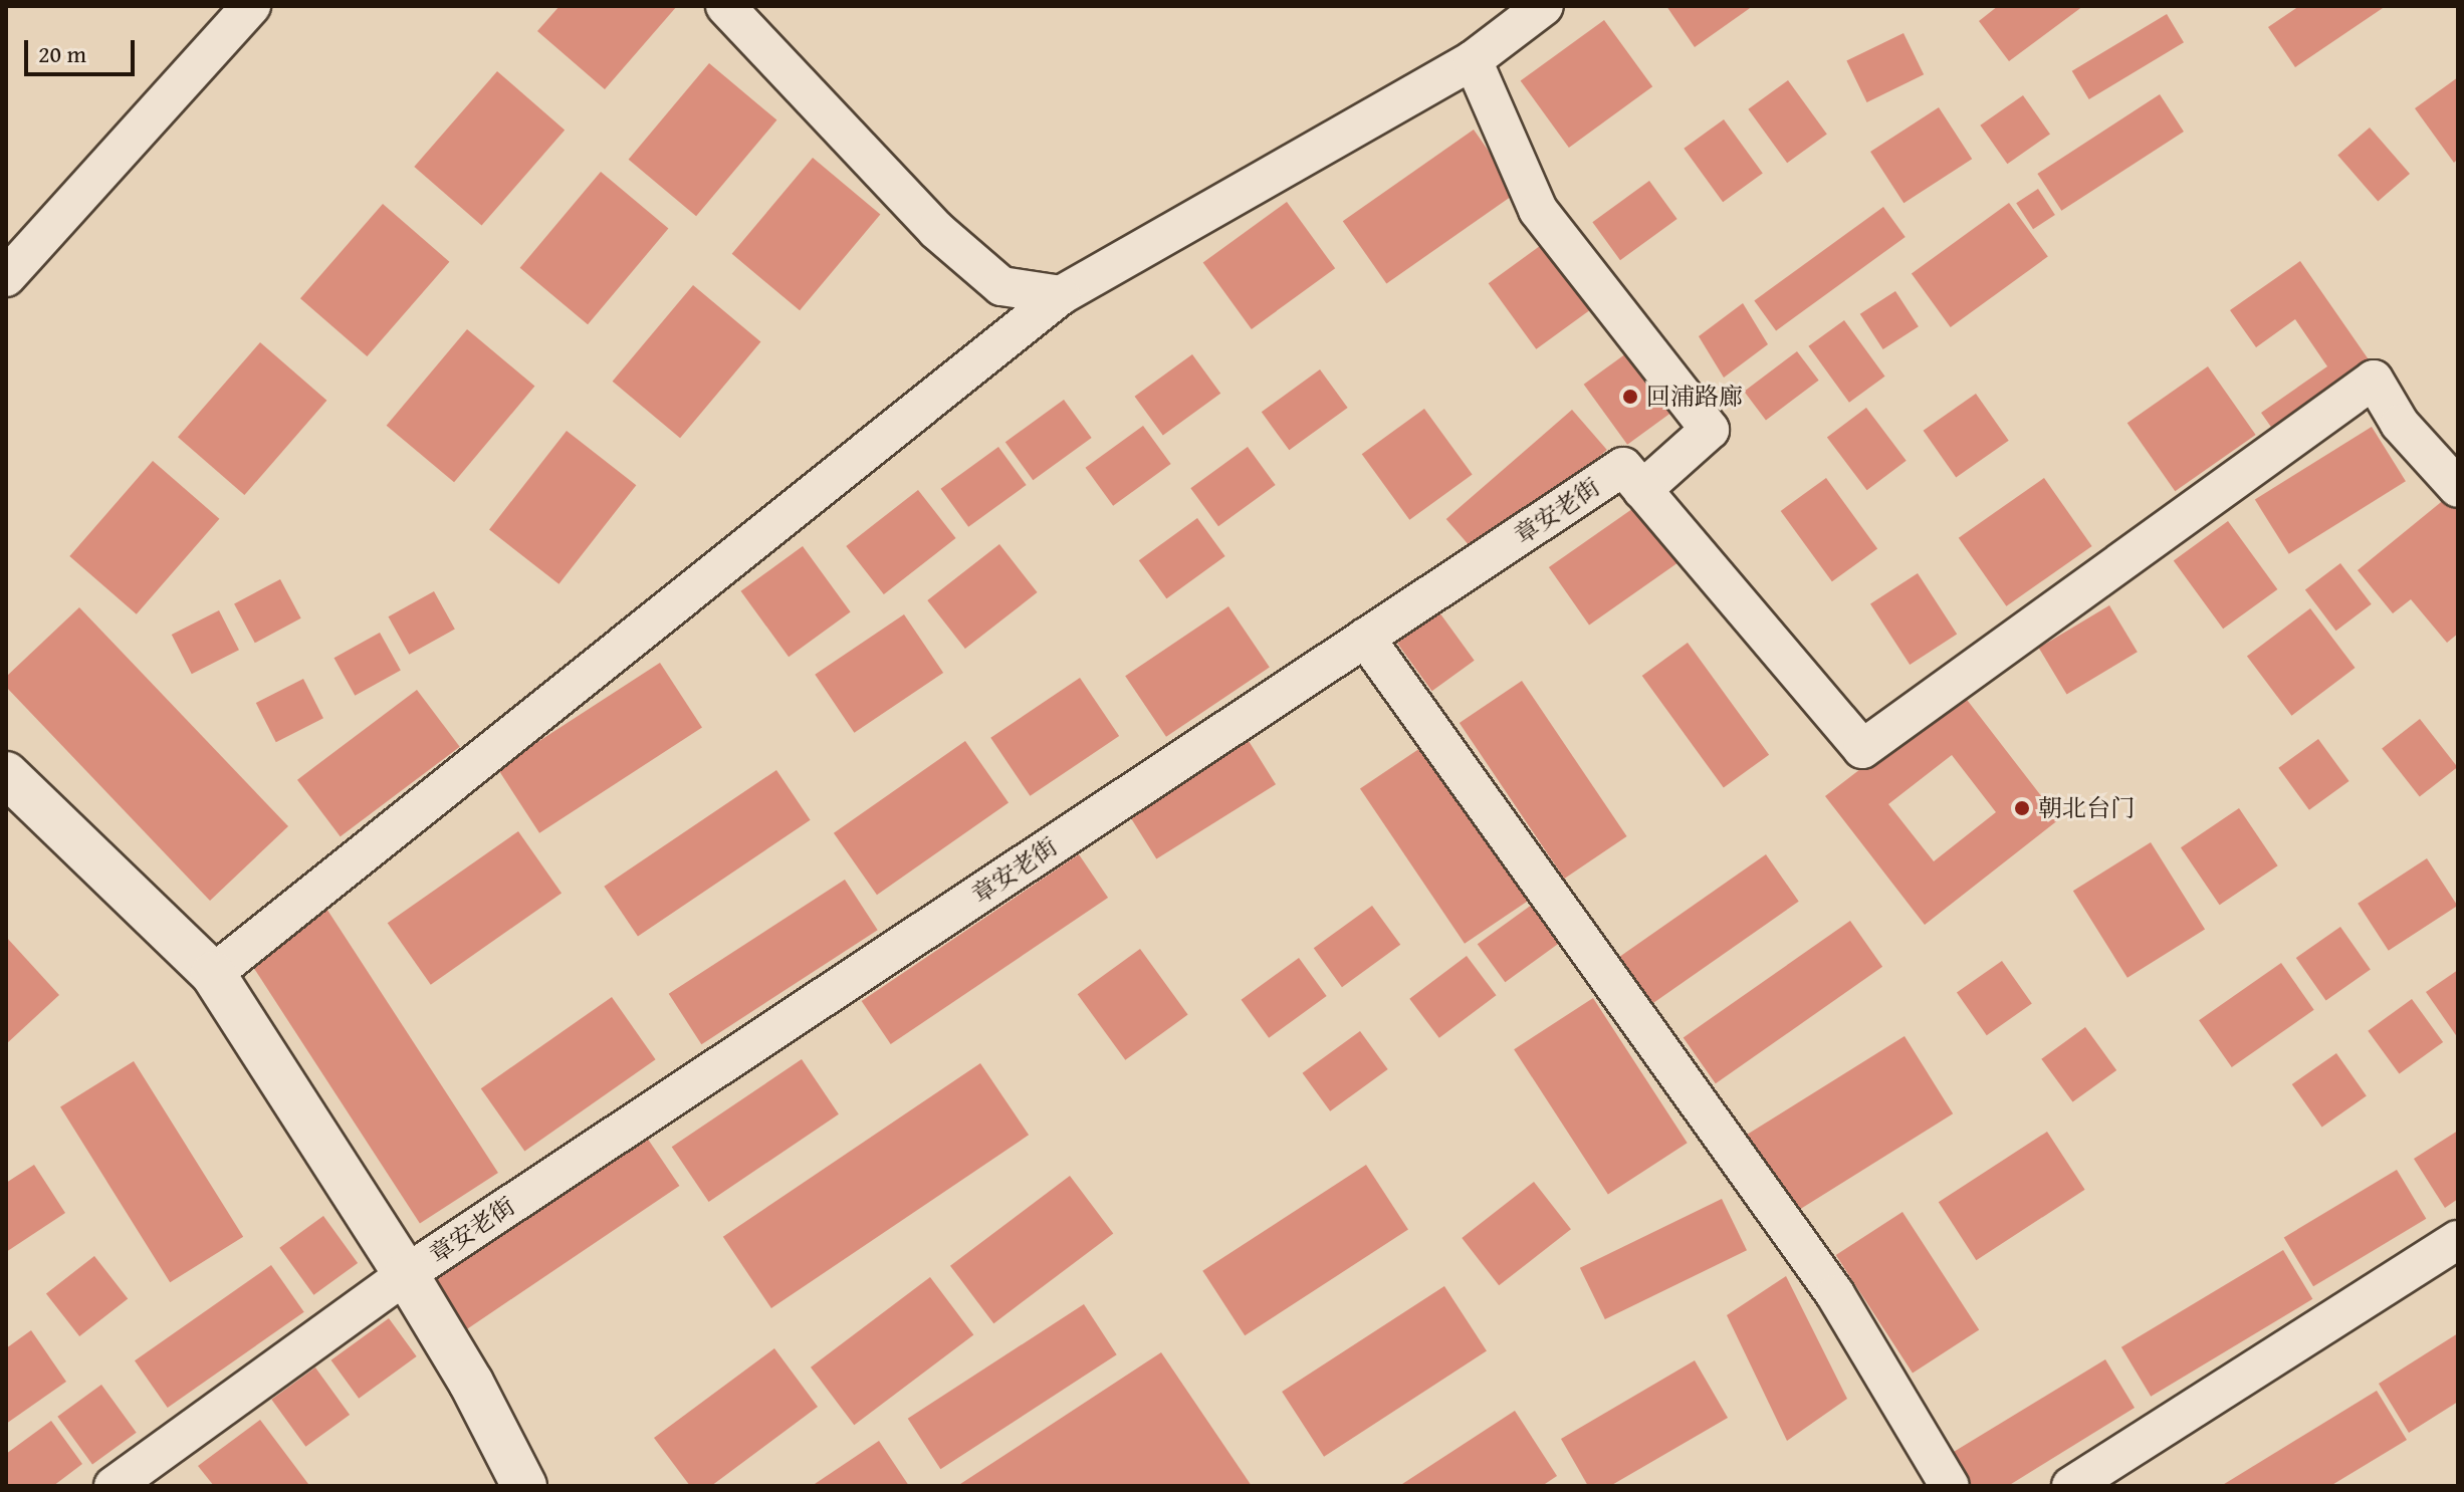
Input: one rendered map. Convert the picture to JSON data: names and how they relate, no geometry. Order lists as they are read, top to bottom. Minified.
{"streets":{"street":["章安老街"]},"places":["回浦路廊","朝北台门"],"scale_bar":"20 m"}
